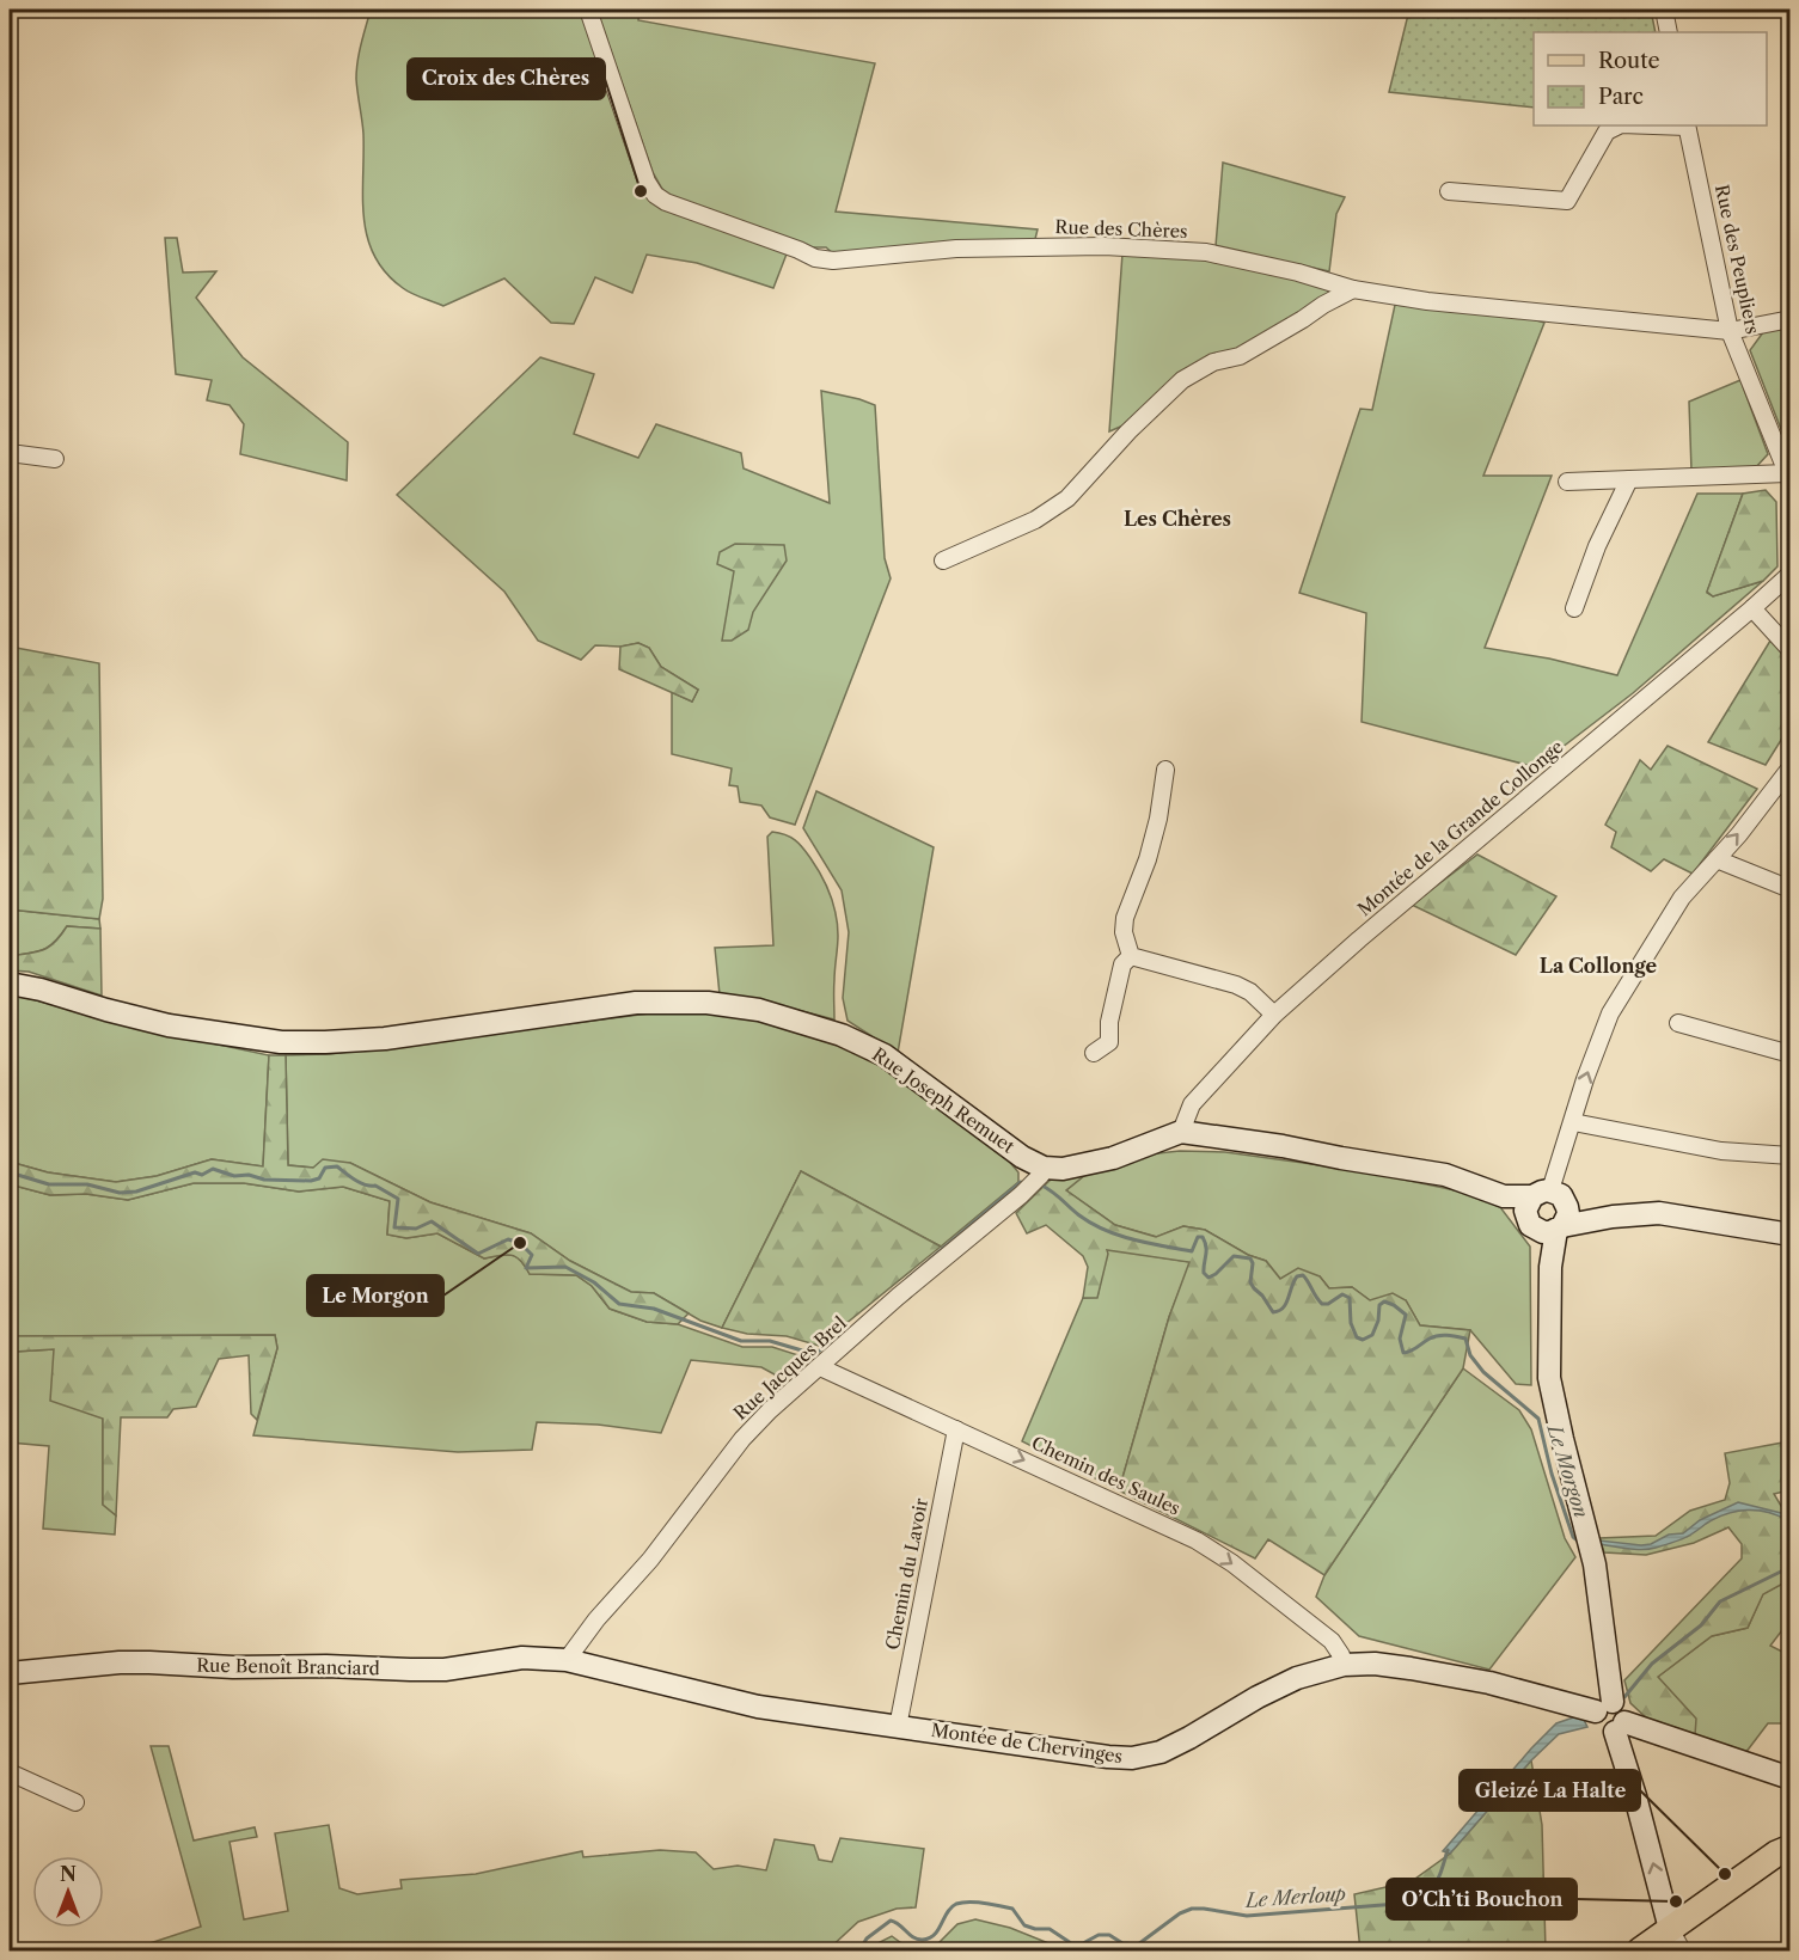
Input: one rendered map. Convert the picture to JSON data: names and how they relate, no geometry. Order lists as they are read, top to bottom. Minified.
{"streets":{"street":["Rue des Chères","Rue des Peupliers","Montée de la Grande Collonge","Rue Joseph Remuet","Rue Jacques Brel","Chemin des Saules","Chemin du Lavoir","Rue Benoît Branciard","Montée de Chervinges"]},"crossings":[["Rue des Chères","Rue des Peupliers"],["Rue Joseph Remuet","Rue Jacques Brel"],["Rue Jacques Brel","Chemin des Saules"],["Rue Jacques Brel","Rue Benoît Branciard"],["Rue Jacques Brel","Montée de Chervinges"],["Chemin des Saules","Chemin du Lavoir"],["Chemin des Saules","Montée de Chervinges"],["Chemin du Lavoir","Montée de Chervinges"],["Rue Benoît Branciard","Montée de Chervinges"]],"one_way":["Chemin des Saules"],"districts":["Les Chères","La Collonge"],"water":["Le Morgon","Le Merloup"],"places":["Croix des Chères","Le Morgon","Gleizé La Halte","O’Ch’ti Bouchon"],"legend":["Route","Parc"],"north":"top"}
